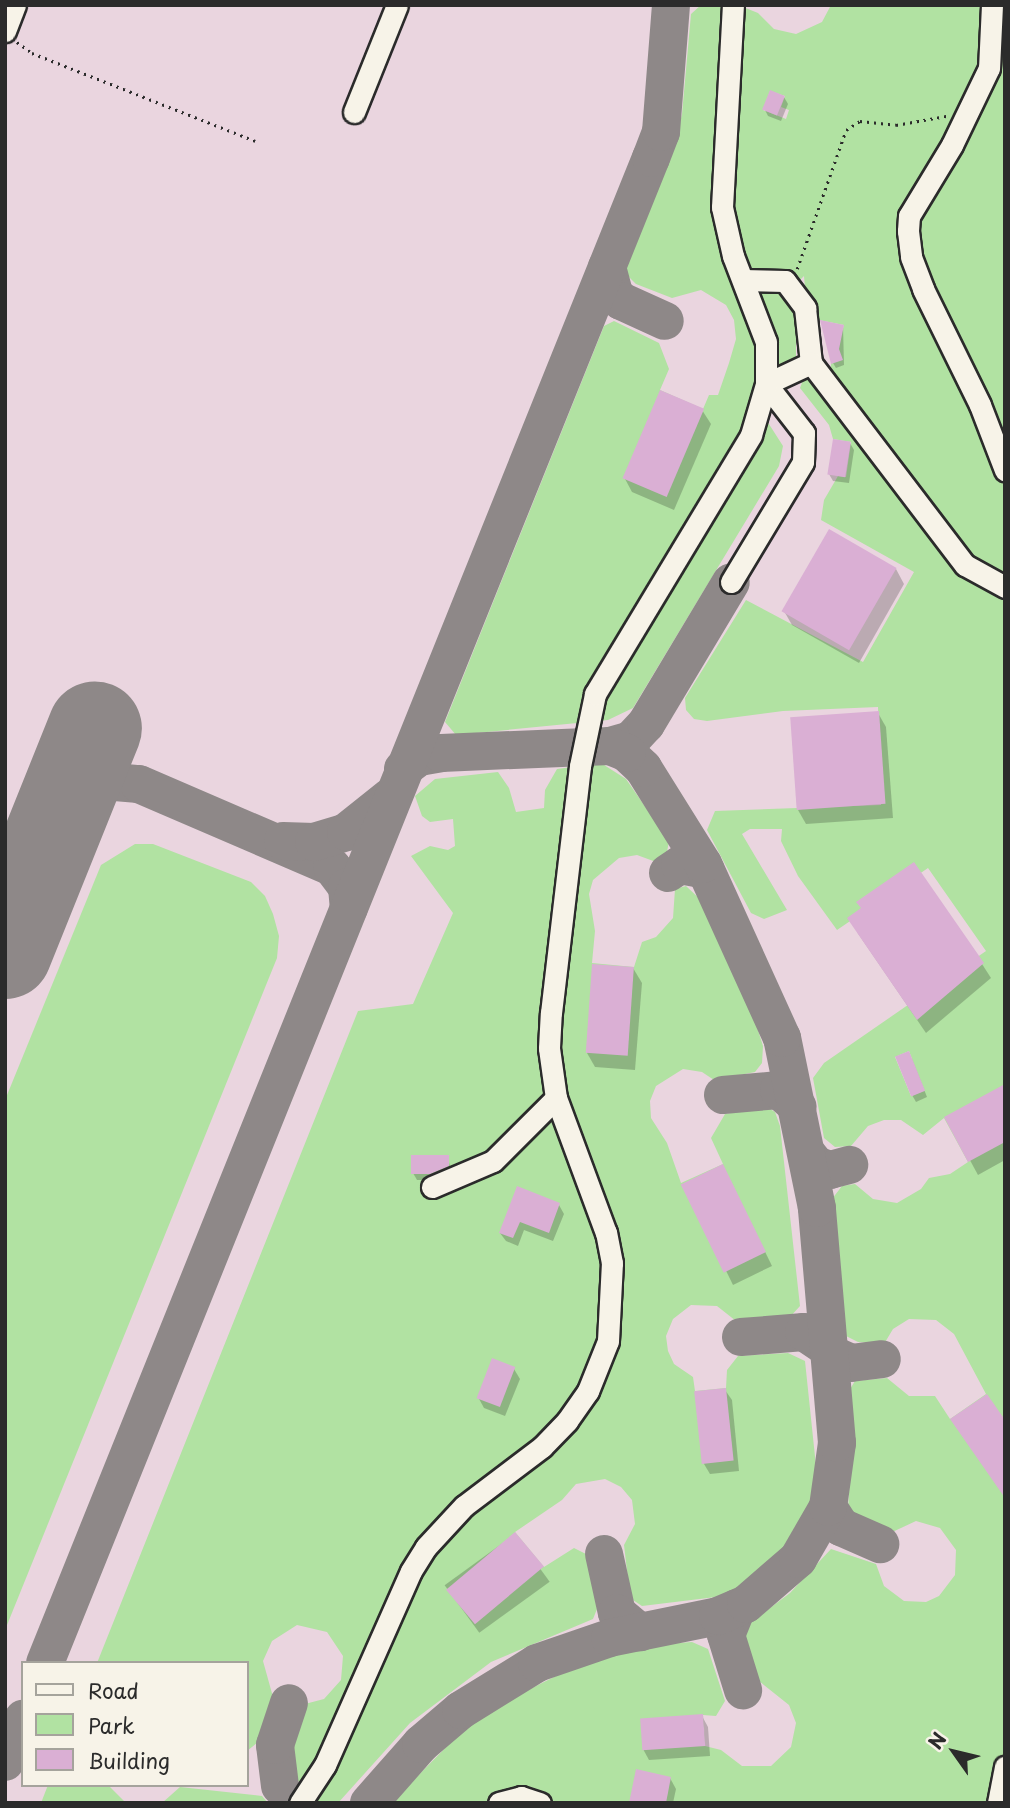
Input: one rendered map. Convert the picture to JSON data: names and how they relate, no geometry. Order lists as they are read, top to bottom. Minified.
{"legend":["Road","Park","Building"],"north":"top left"}
